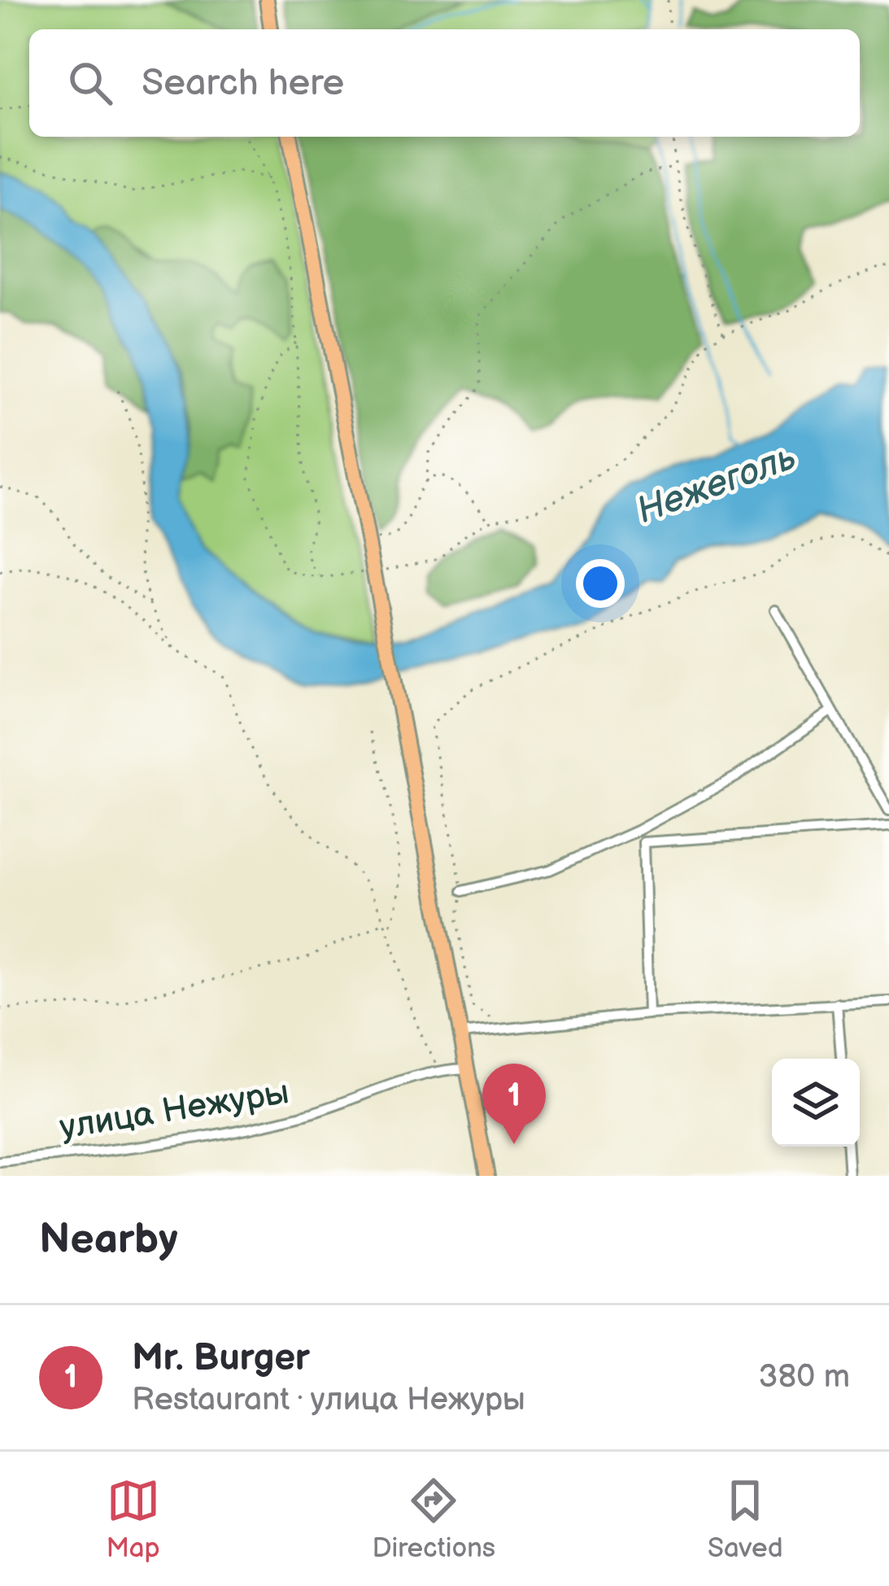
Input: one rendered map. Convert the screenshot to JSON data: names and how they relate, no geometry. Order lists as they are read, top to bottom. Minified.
{"streets":{"street":["улица Нежуры"]},"water":["Нежеголь"],"page":{"search":"Search here","pins":"1","heading":"Nearby","list":[{"mark":"1","name":"Mr. Burger","note":"Restaurant · улица Нежуры","value":"380 m"}],"nav":["Map","Directions","Saved"]}}
